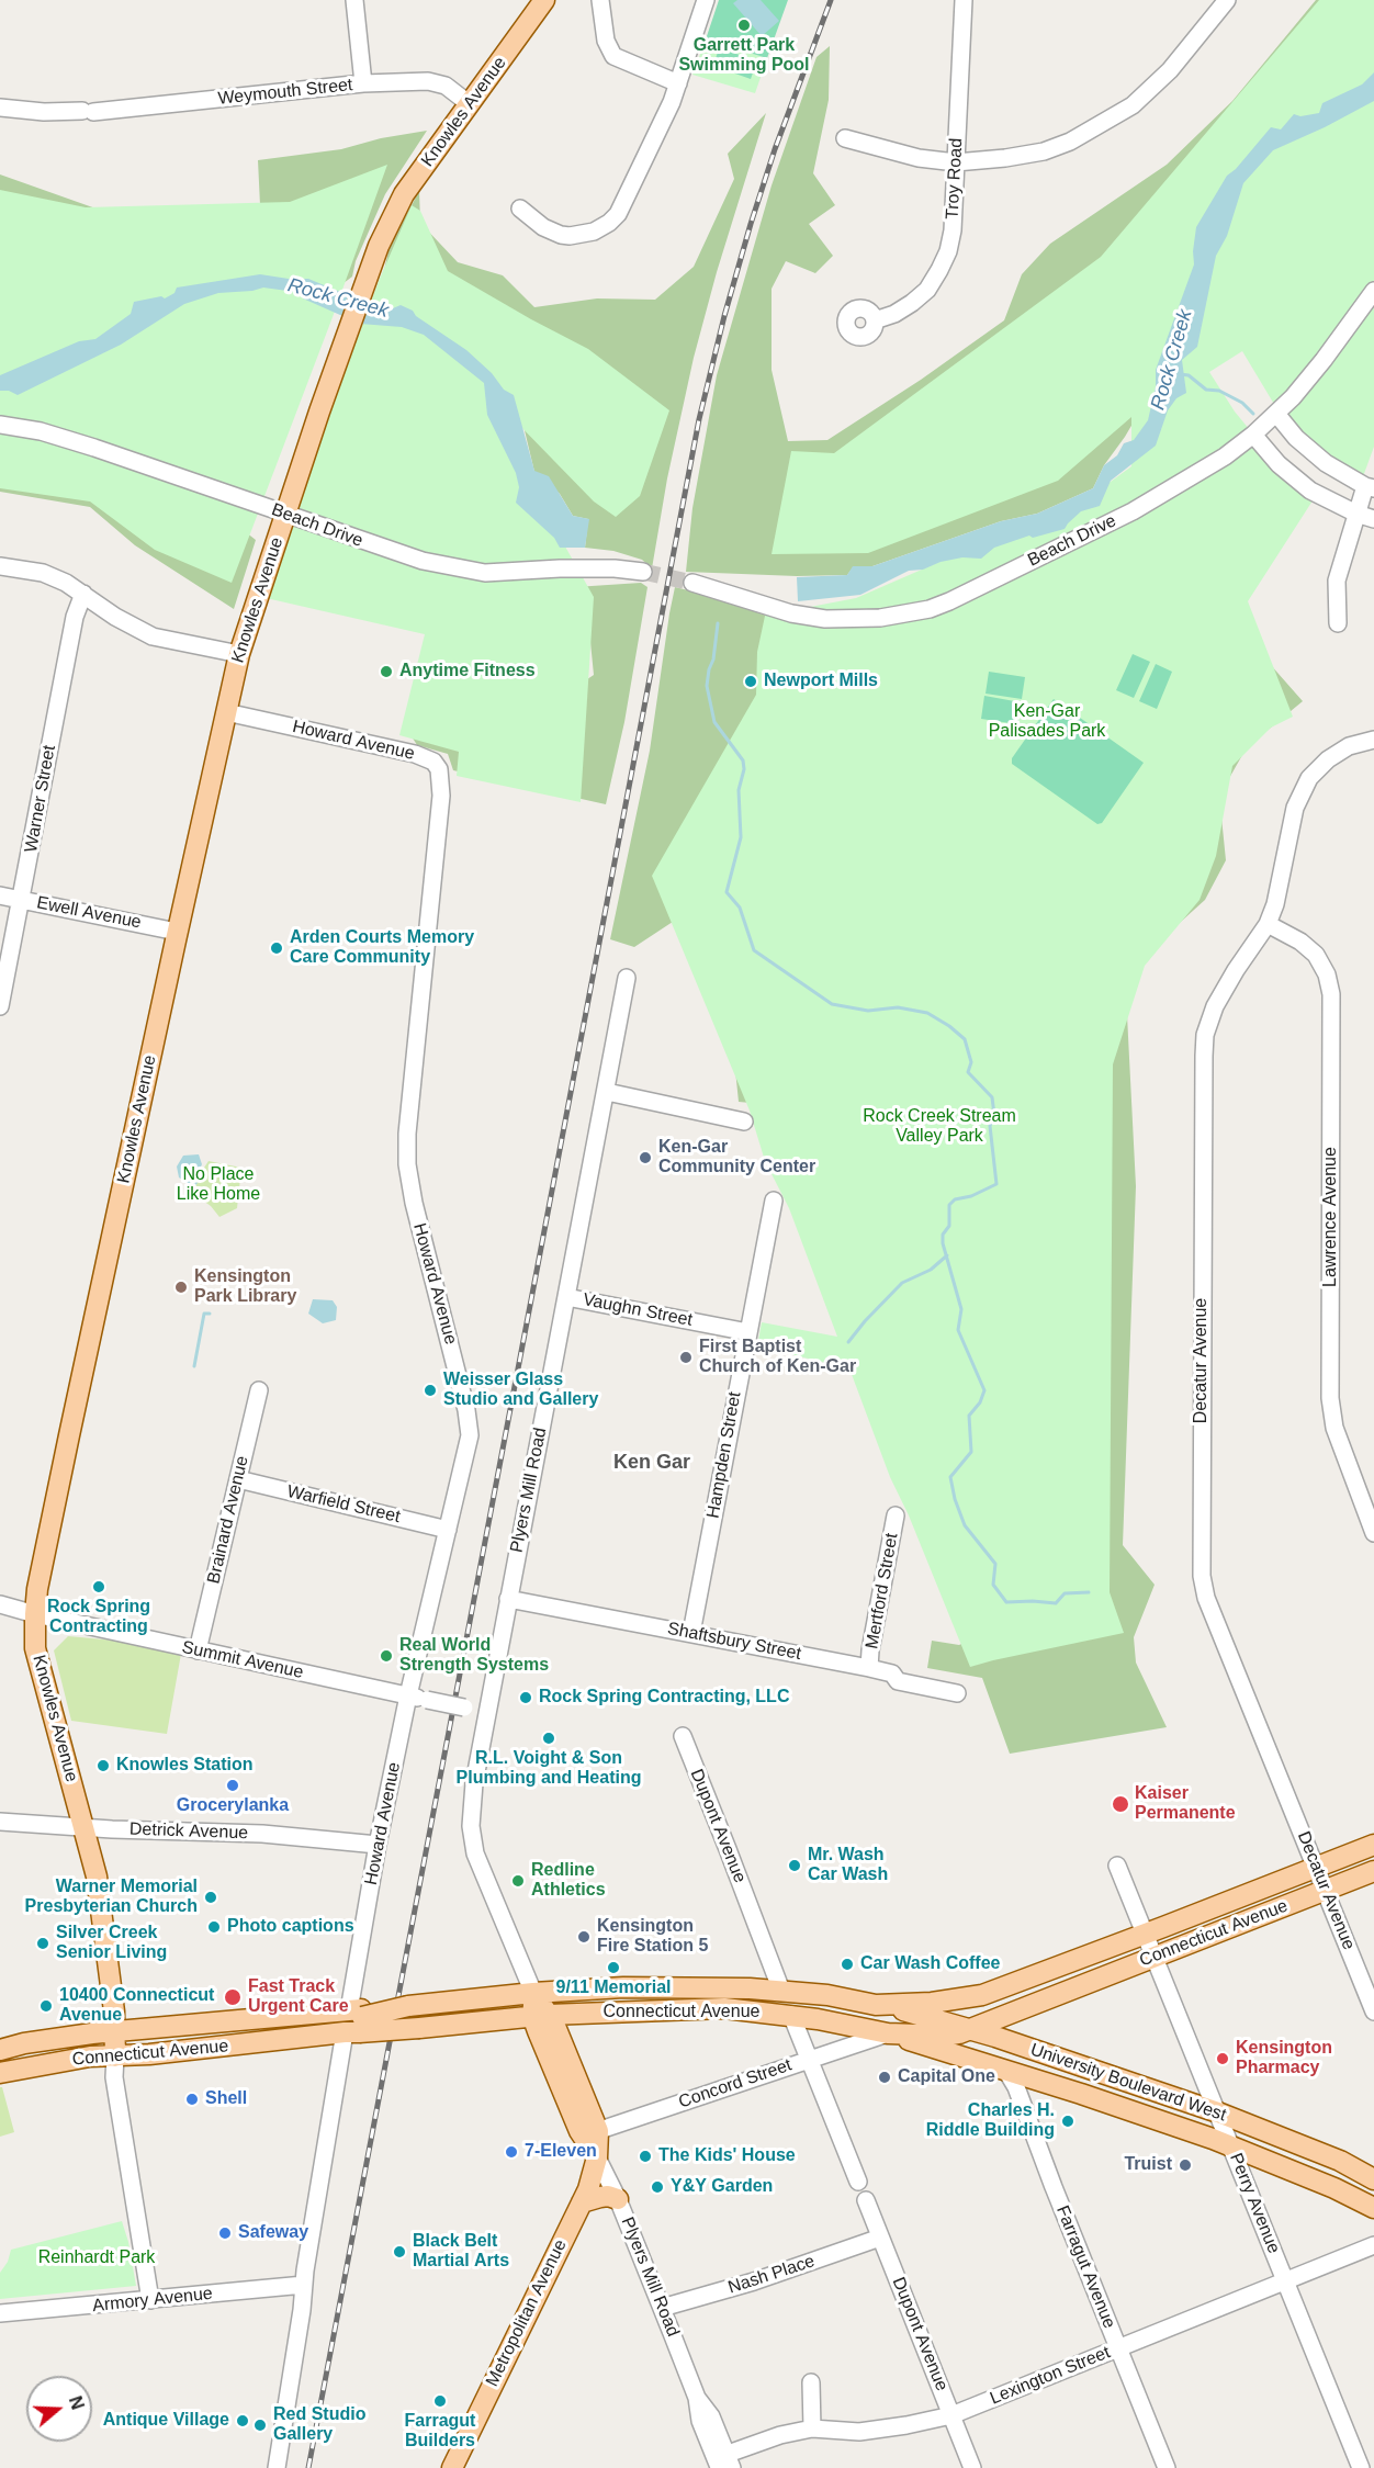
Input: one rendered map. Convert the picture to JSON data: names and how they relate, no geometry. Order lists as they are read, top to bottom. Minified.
{"streets":{"main road":["Knowles Avenue","Plyers Mill Road","Connecticut Avenue","University Boulevard West","Metropolitan Avenue"],"street":["Weymouth Street","Troy Road","Beach Drive","Howard Avenue","Warner Street","Ewell Avenue","Lawrence Avenue","Vaughn Street","Decatur Avenue","Hampden Street","Warfield Street","Brainard Avenue","Mertford Street","Shaftsbury Street","Summit Avenue","Dupont Avenue","Detrick Avenue","Concord Street","Perry Avenue","Farragut Avenue","Nash Place","Armory Avenue","Lexington Street"]},"crossings":[["Weymouth Street","Knowles Avenue"],["Knowles Avenue","Beach Drive"],["Knowles Avenue","Howard Avenue"],["Knowles Avenue","Ewell Avenue"],["Knowles Avenue","Summit Avenue"],["Knowles Avenue","Detrick Avenue"],["Knowles Avenue","Connecticut Avenue"],["Knowles Avenue","Armory Avenue"],["Howard Avenue","Warfield Street"],["Howard Avenue","Summit Avenue"],["Howard Avenue","Detrick Avenue"],["Howard Avenue","Connecticut Avenue"],["Howard Avenue","Armory Avenue"],["Warner Street","Ewell Avenue"],["Lawrence Avenue","Decatur Avenue"],["Vaughn Street","Hampden Street"],["Vaughn Street","Plyers Mill Road"],["Decatur Avenue","Connecticut Avenue"],["Hampden Street","Shaftsbury Street"],["Plyers Mill Road","Shaftsbury Street"],["Plyers Mill Road","Summit Avenue"],["Plyers Mill Road","Connecticut Avenue"],["Plyers Mill Road","Concord Street"],["Plyers Mill Road","Nash Place"],["Plyers Mill Road","Metropolitan Avenue"],["Plyers Mill Road","Lexington Street"],["Warfield Street","Brainard Avenue"],["Brainard Avenue","Summit Avenue"],["Mertford Street","Shaftsbury Street"],["Dupont Avenue","Connecticut Avenue"],["Dupont Avenue","Nash Place"],["Dupont Avenue","Lexington Street"],["Connecticut Avenue","University Boulevard West"],["Connecticut Avenue","Concord Street"],["Connecticut Avenue","Perry Avenue"],["University Boulevard West","Concord Street"],["University Boulevard West","Perry Avenue"],["University Boulevard West","Farragut Avenue"],["Perry Avenue","Lexington Street"],["Farragut Avenue","Lexington Street"]],"districts":["Ken Gar"],"water":["Rock Creek"],"parks":["Ken-Gar Palisades Park","Rock Creek Stream Valley Park","No Place Like Home","Reinhardt Park"],"places":["Garrett Park Swimming Pool","Anytime Fitness","Newport Mills","Arden Courts Memory Care Community","Ken-Gar Community Center","Kensington Park Library","First Baptist Church of Ken-Gar","Weisser Glass Studio and Gallery","Rock Spring Contracting","Real World Strength Systems","Rock Spring Contracting, LLC","R.L. Voight & Son Plumbing and Heating","Knowles Station","Grocerylanka","Kaiser Permanente","Mr. Wash Car Wash","Redline Athletics","Warner Memorial Presbyterian Church","Photo captions","Kensington Fire Station 5","Silver Creek Senior Living","Car Wash Coffee","9/11 Memorial","Fast Track Urgent Care","10400 Connecticut Avenue","Kensington Pharmacy","Capital One","Shell","Charles H. Riddle Building","7-Eleven","The Kids' House","Truist","Y&Y Garden","Safeway","Black Belt Martial Arts","Farragut Builders","Antique Village","Red Studio Gallery"],"north":"right"}
